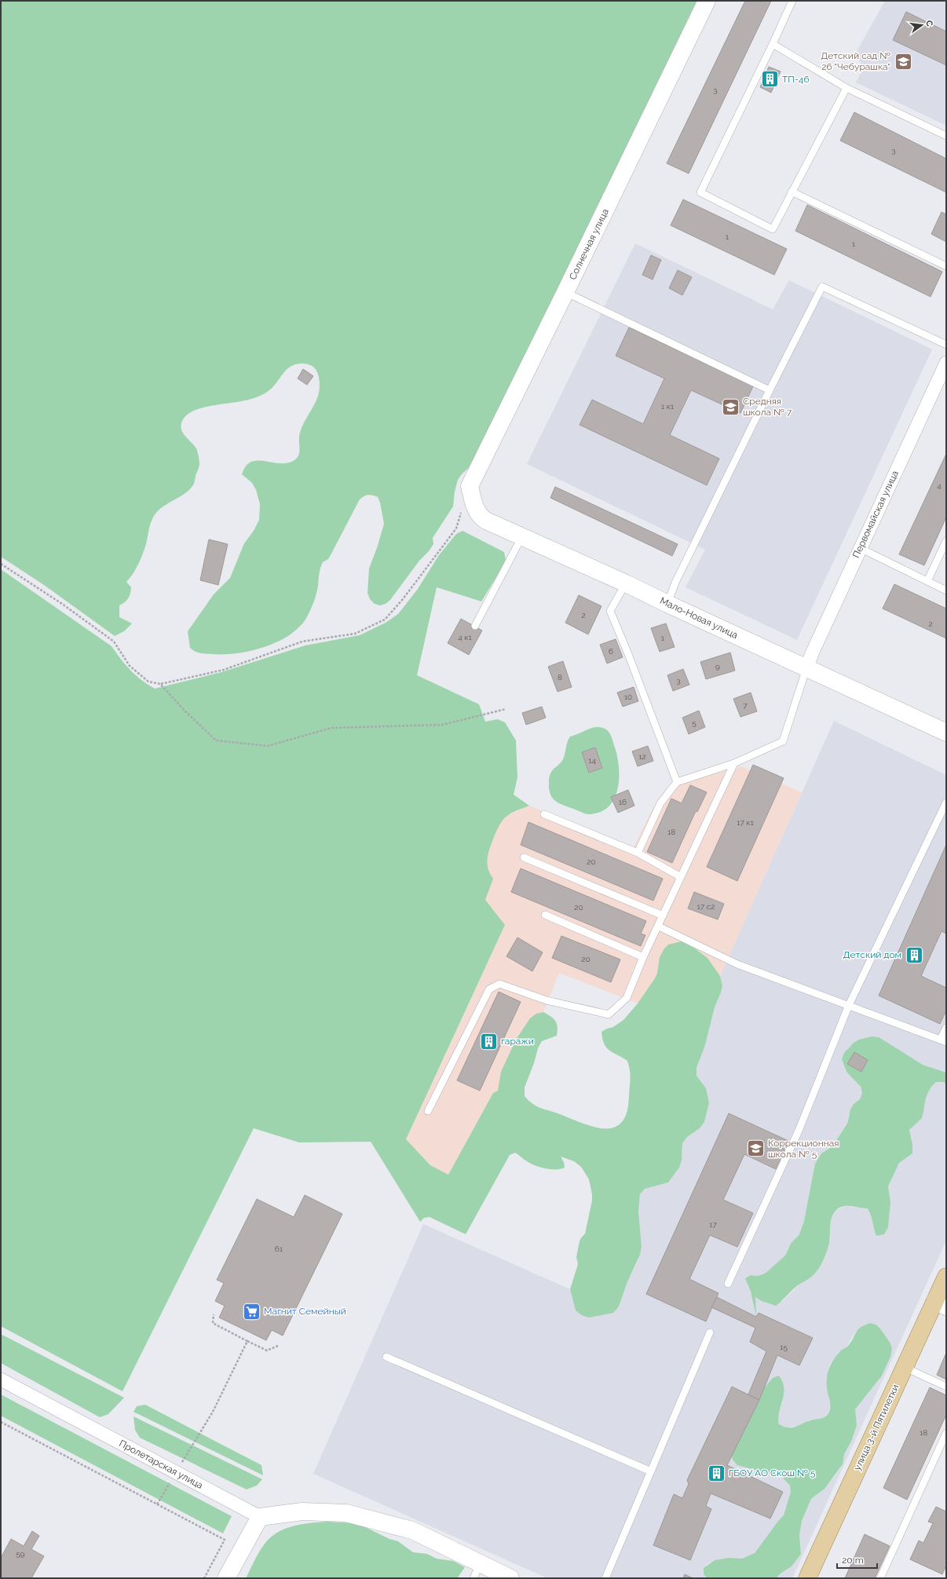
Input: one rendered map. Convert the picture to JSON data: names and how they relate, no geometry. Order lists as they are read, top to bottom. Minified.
{"streets":{"main road":["улица 3-й Пятилетки"],"street":["Солнечная улица","Первомайская улица","Мало-Новая улица","Пролетарская улица"]},"crossings":[["Солнечная улица","Мало-Новая улица"],["Первомайская улица","Мало-Новая улица"]],"places":{"school or university":["Детский сад № 26 \"Чебурашка\"","Средняя школа № 7","Коррекционная школа № 5"],"building":["ТП-46","Детский дом","гаражи","ГБОУ АО Скош № 5"],"supermarket":["Магнит Семейный"]},"house_numbers":["3","3","1","1","1 к1","4","2","2","4 к1","1","6","9","8","3","10","7","5","12","14","16","17 к1","18","20","17 с2","20","20","17","61","15","18","59"],"scale_bar":"20 m","north":"right"}
